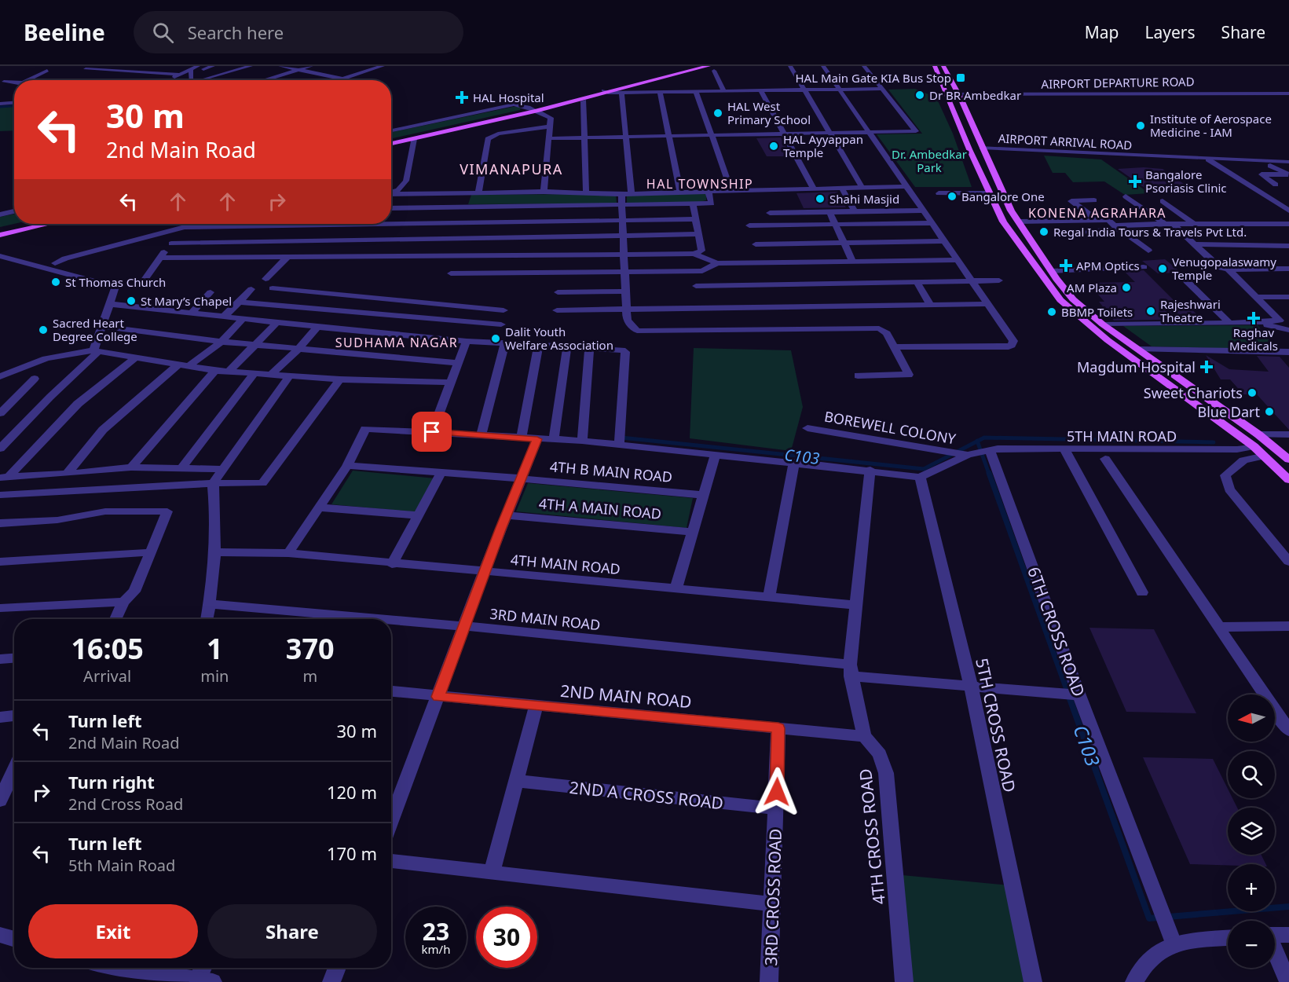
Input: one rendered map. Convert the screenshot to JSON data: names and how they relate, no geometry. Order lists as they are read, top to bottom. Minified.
{"streets":{"street":["AIRPORT DEPARTURE ROAD","AIRPORT ARRIVAL ROAD","BOREWELL COLONY","5TH MAIN ROAD","4TH B MAIN ROAD","4TH A MAIN ROAD","4TH MAIN ROAD","3RD MAIN ROAD","6TH CROSS ROAD","2ND MAIN ROAD","5TH CROSS ROAD","2ND A CROSS ROAD","4TH CROSS ROAD","3RD CROSS ROAD"]},"crossings":[["BOREWELL COLONY","5TH MAIN ROAD"],["5TH MAIN ROAD","6TH CROSS ROAD"],["4TH MAIN ROAD","4TH CROSS ROAD"],["3RD MAIN ROAD","6TH CROSS ROAD"],["3RD MAIN ROAD","5TH CROSS ROAD"],["3RD MAIN ROAD","4TH CROSS ROAD"],["2ND MAIN ROAD","4TH CROSS ROAD"],["2ND MAIN ROAD","3RD CROSS ROAD"],["2ND A CROSS ROAD","3RD CROSS ROAD"]],"districts":["VIMANAPURA","HAL TOWNSHIP","KONENA AGRAHARA","SUDHAMA NAGAR"],"water":["C103"],"parks":["Dr. Ambedkar Park"],"places":{"transit":["HAL Main Gate KIA Bus Stop"],"other":["Dr BR Ambedkar","HAL West Primary School","Institute of Aerospace Medicine - IAM","HAL Ayyappan Temple","Bangalore One","Shahi Masjid","Regal India Tours & Travels Pvt Ltd.","Venugopalaswamy Temple","St Thomas Church","AM Plaza","St Mary’s Chapel","Rajeshwari Theatre","BBMP Toilets","Sacred Heart Degree College","Dalit Youth Welfare Association","Sweet Chariots","Blue Dart"],"health":["HAL Hospital","Bangalore Psoriasis Clinic","APM Optics","Raghav Medicals","Magdum Hospital"]},"north":"left","page":{"header":"Beeline","search":"Search here","nav":["Map","Layers","Share"],"turn":["30 m","2nd Main Road"],"eta":["16:05","Arrival","1","min","370","m"],"map_buttons":["+","−"],"list":[{"name":"Turn left","note":"2nd Main Road","value":"30 m"},{"name":"Turn right","note":"2nd Cross Road","value":"120 m"},{"name":"Turn left","note":"5th Main Road","value":"170 m"}],"buttons":["Exit","Share"],"speed":"23 km/h","limit":"30"}}
